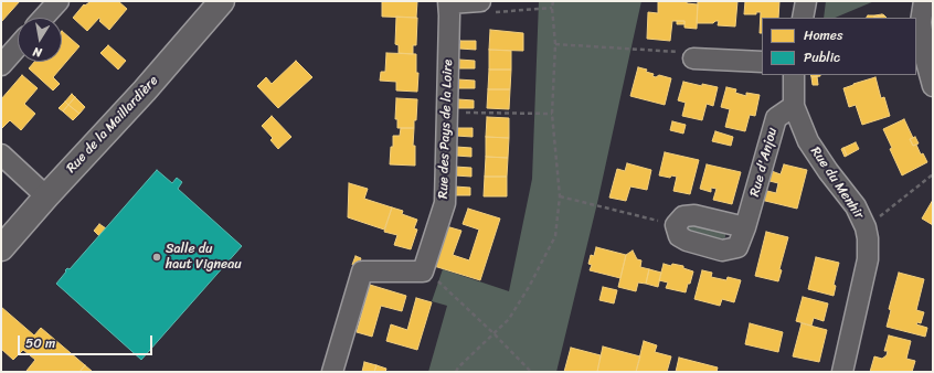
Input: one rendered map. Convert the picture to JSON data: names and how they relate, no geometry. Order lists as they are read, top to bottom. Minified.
{"streets":{"street":["Rue de la Maillardière","Rue des Pays de la Loire","Rue d'Anjou","Rue du Menhir"]},"crossings":[["Rue d'Anjou","Rue du Menhir"]],"places":["Salle du haut Vigneau"],"legend":["Homes","Public"],"scale_bar":"50 m","north":"bottom"}
